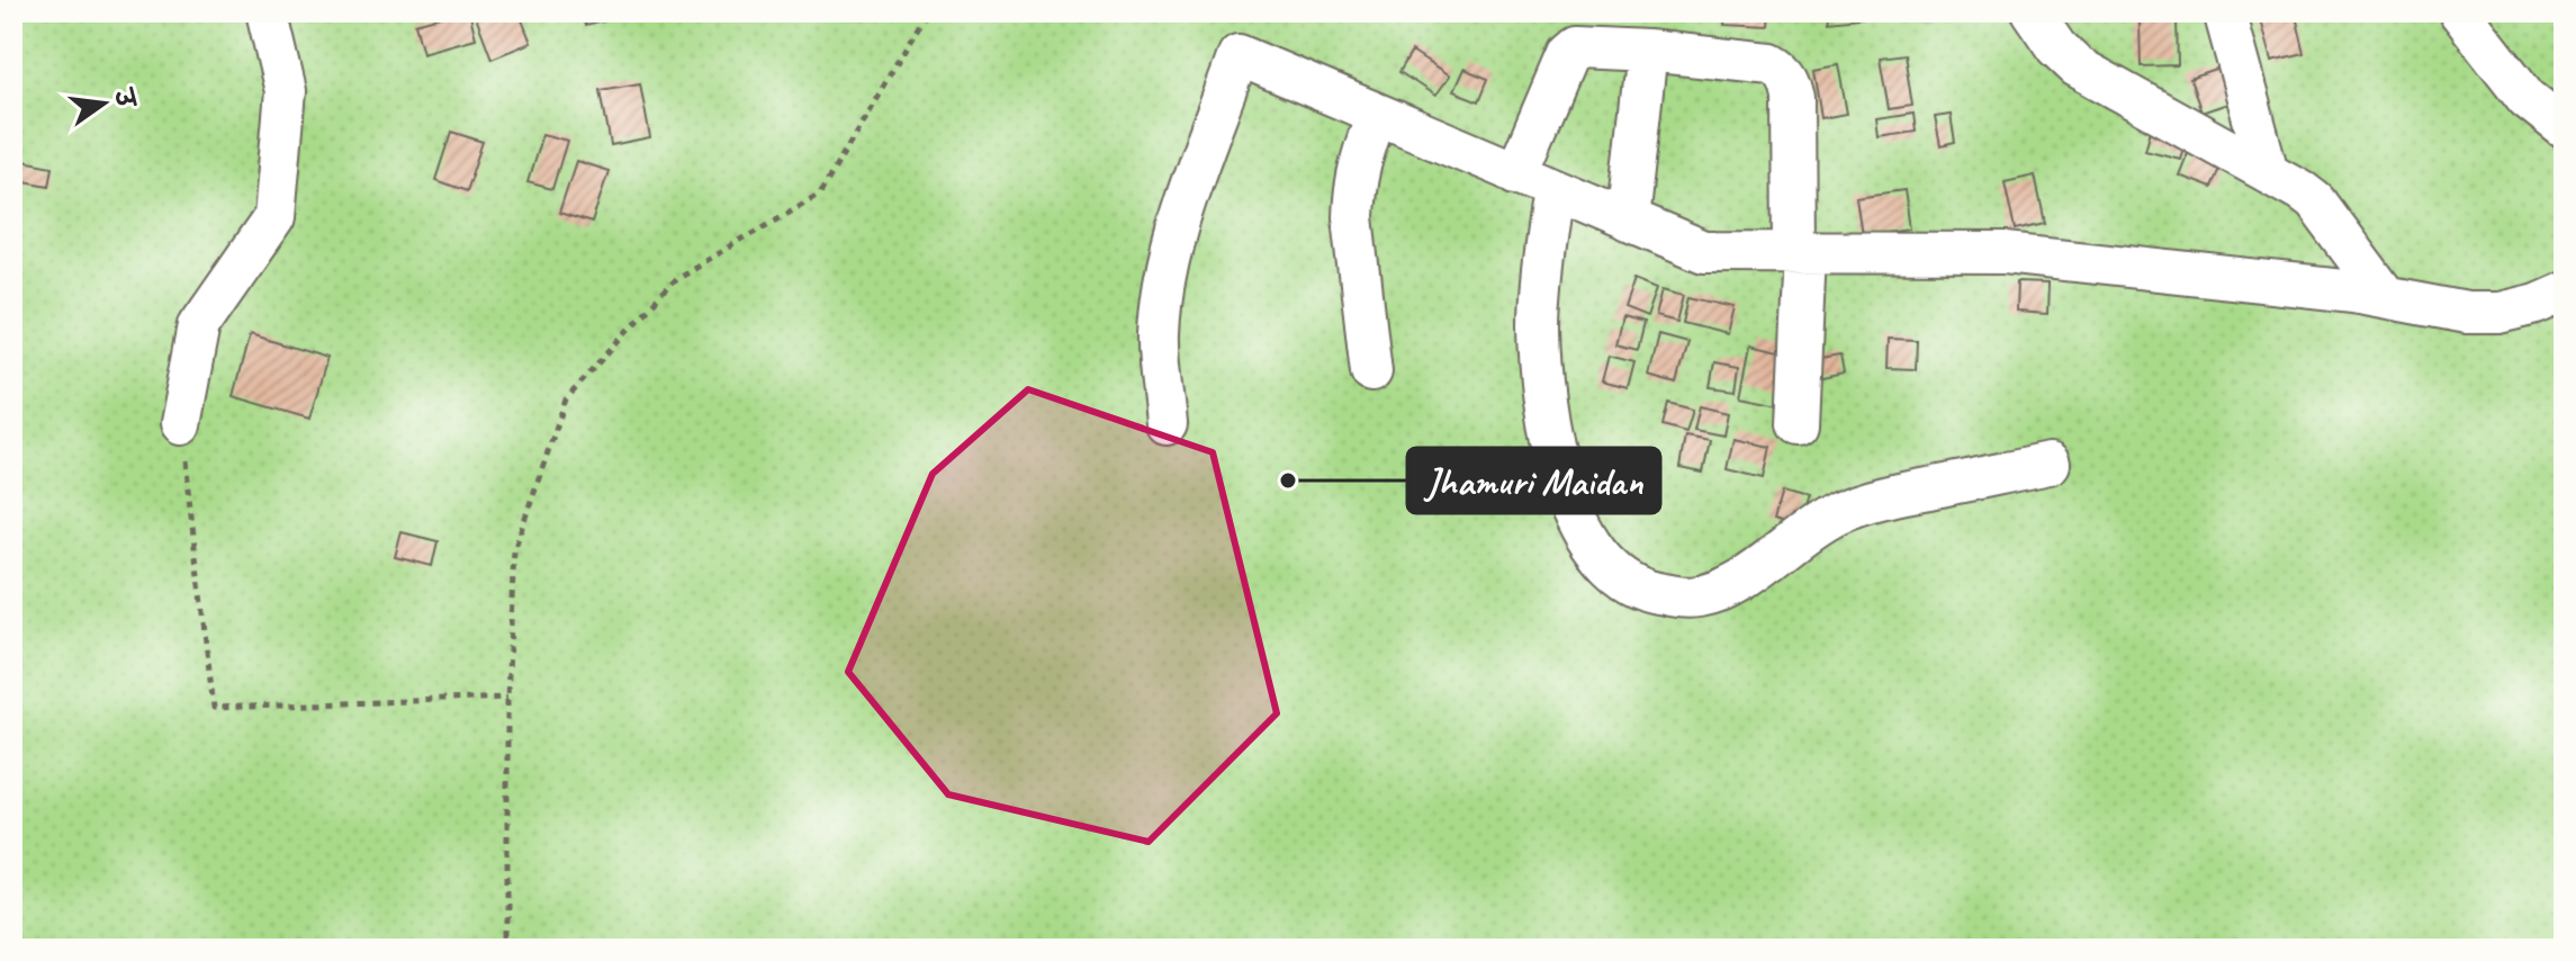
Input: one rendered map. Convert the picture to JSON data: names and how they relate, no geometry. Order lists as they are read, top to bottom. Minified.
{"places":["Jhamuri Maidan"],"north":"right"}
